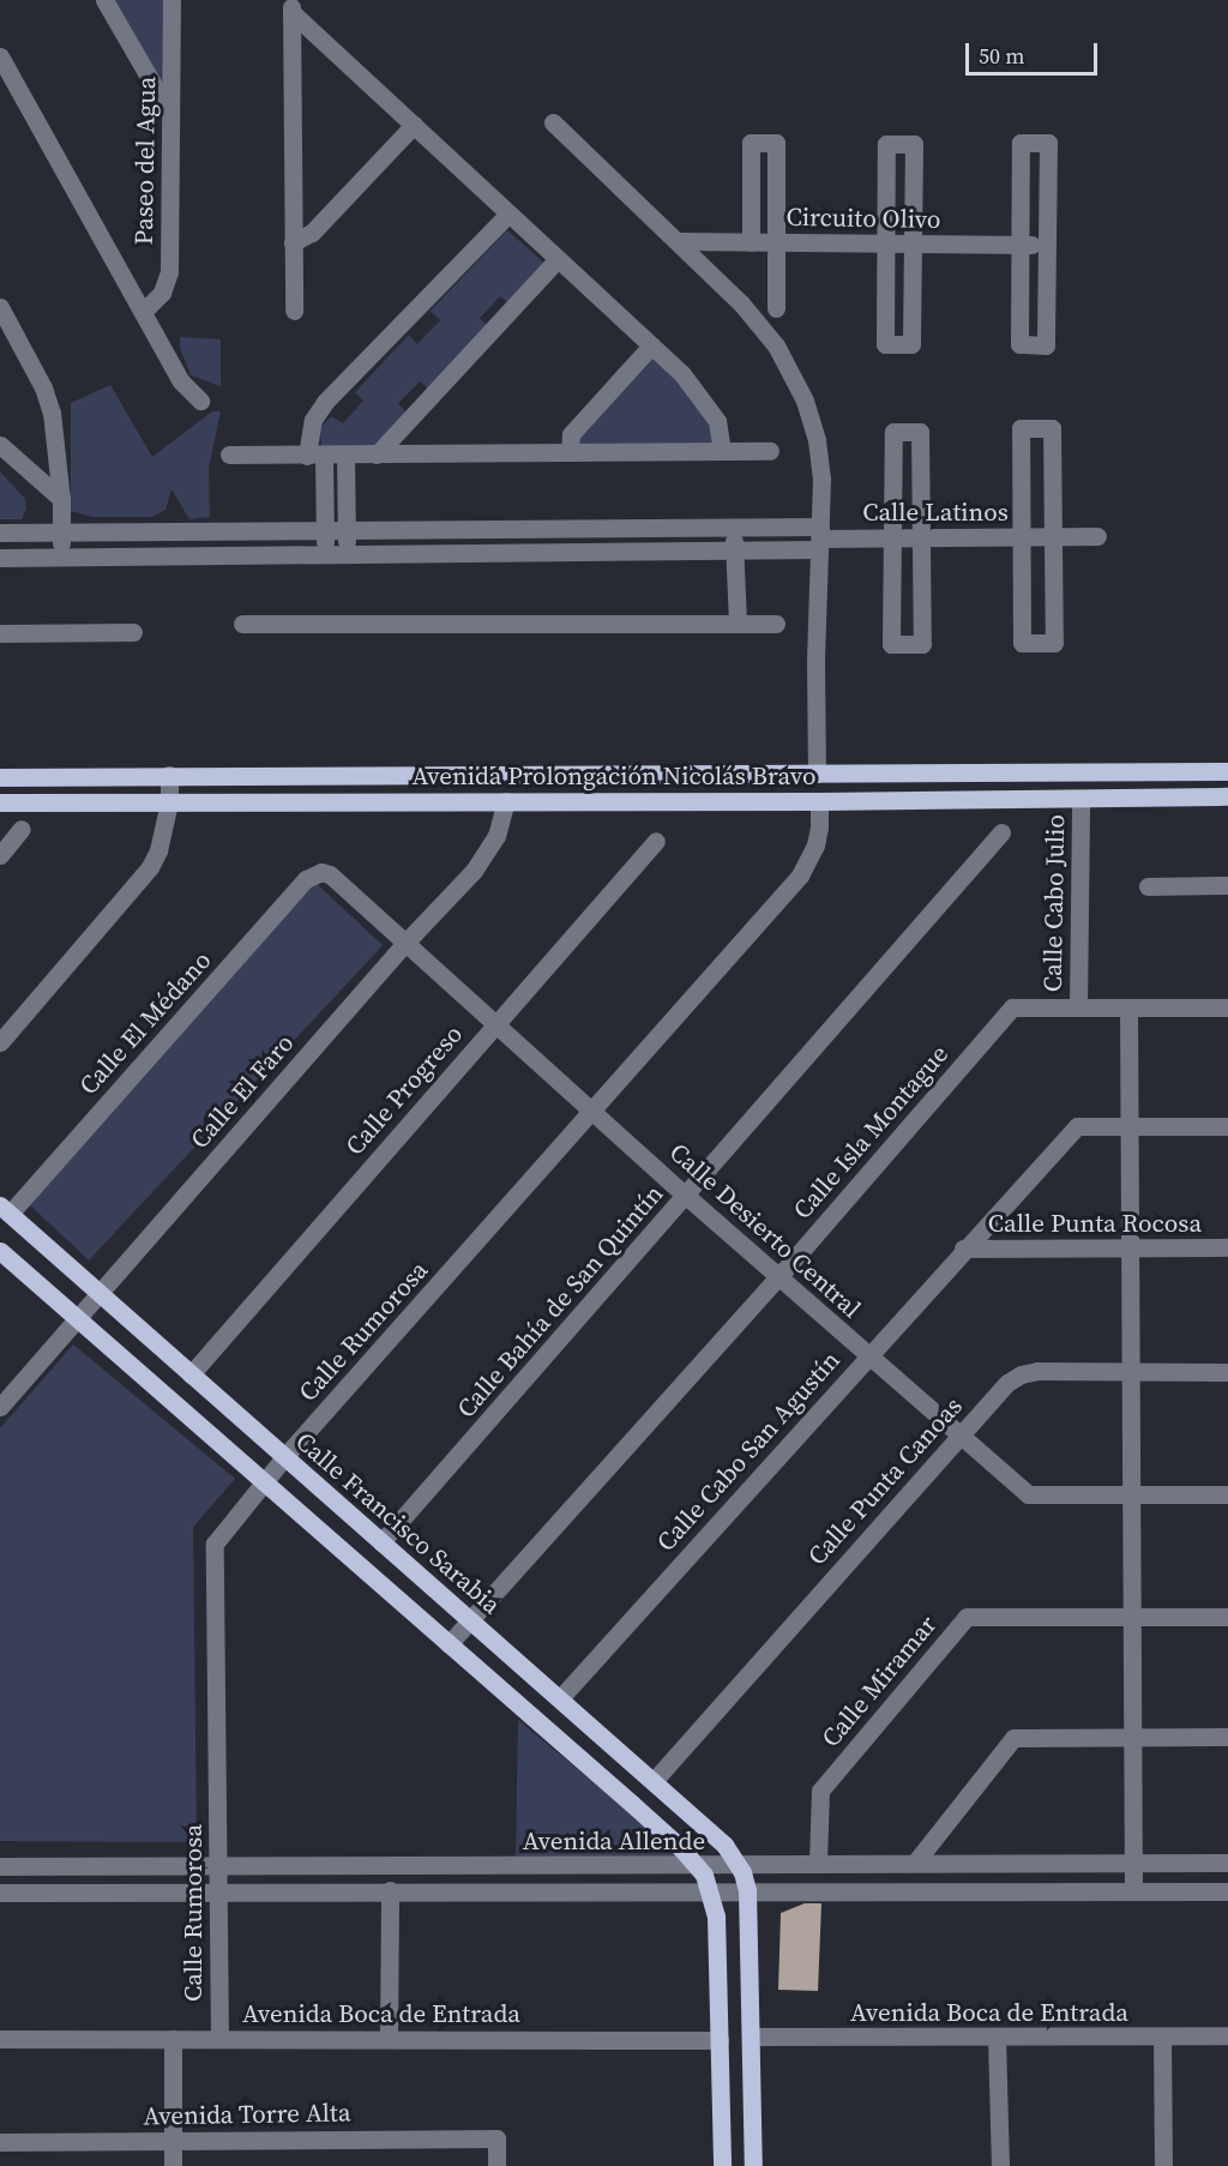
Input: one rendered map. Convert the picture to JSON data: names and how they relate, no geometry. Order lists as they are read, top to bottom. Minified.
{"streets":{"main road":["Avenida Prolongación Nicolás Bravo","Calle Francisco Sarabia"],"street":["Paseo del Agua","Circuito Olivo","Calle Latinos","Calle Cabo Julio","Calle El Médano","Calle Progreso","Calle El Faro","Calle Isla Montague","Calle Punta Rocosa","Calle Desierto Central","Calle Bahía de San Quintín","Calle Rumorosa","Calle Cabo San Agustín","Calle Punta Canoas","Calle Miramar","Avenida Allende","Avenida Boca de Entrada","Avenida Torre Alta"]},"crossings":[["Avenida Prolongación Nicolás Bravo","Calle Cabo Julio"],["Avenida Prolongación Nicolás Bravo","Calle El Faro"],["Avenida Prolongación Nicolás Bravo","Calle Rumorosa"],["Calle Cabo Julio","Calle Isla Montague"],["Calle El Médano","Calle Desierto Central"],["Calle El Médano","Calle Francisco Sarabia"],["Calle Progreso","Calle Desierto Central"],["Calle Progreso","Calle Francisco Sarabia"],["Calle El Faro","Calle Desierto Central"],["Calle El Faro","Calle Francisco Sarabia"],["Calle Isla Montague","Calle Desierto Central"],["Calle Isla Montague","Calle Francisco Sarabia"],["Calle Punta Rocosa","Calle Cabo San Agustín"],["Calle Desierto Central","Calle Bahía de San Quintín"],["Calle Desierto Central","Calle Rumorosa"],["Calle Desierto Central","Calle Cabo San Agustín"],["Calle Desierto Central","Calle Punta Canoas"],["Calle Bahía de San Quintín","Calle Francisco Sarabia"],["Calle Rumorosa","Calle Francisco Sarabia"],["Calle Rumorosa","Avenida Allende"],["Calle Rumorosa","Avenida Boca de Entrada"],["Calle Cabo San Agustín","Calle Francisco Sarabia"],["Calle Punta Canoas","Calle Francisco Sarabia"],["Calle Francisco Sarabia","Avenida Allende"],["Calle Miramar","Avenida Allende"]],"scale_bar":"50 m"}
